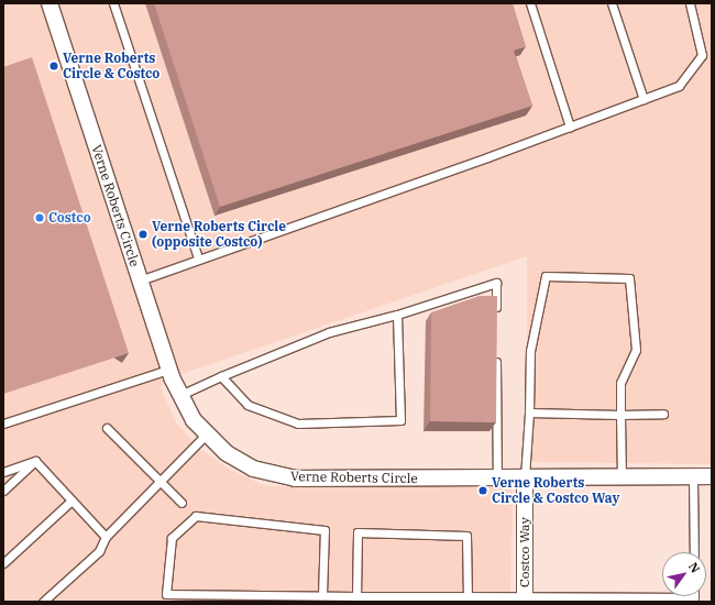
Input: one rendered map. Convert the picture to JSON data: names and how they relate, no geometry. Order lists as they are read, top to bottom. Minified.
{"streets":{"street":["Verne Roberts Circle","Costco Way"]},"crossings":[["Verne Roberts Circle","Costco Way"]],"places":["Verne Roberts Circle & Costco","Costco","Verne Roberts Circle (opposite Costco)","Verne Roberts Circle & Costco Way"],"north":"top right"}
